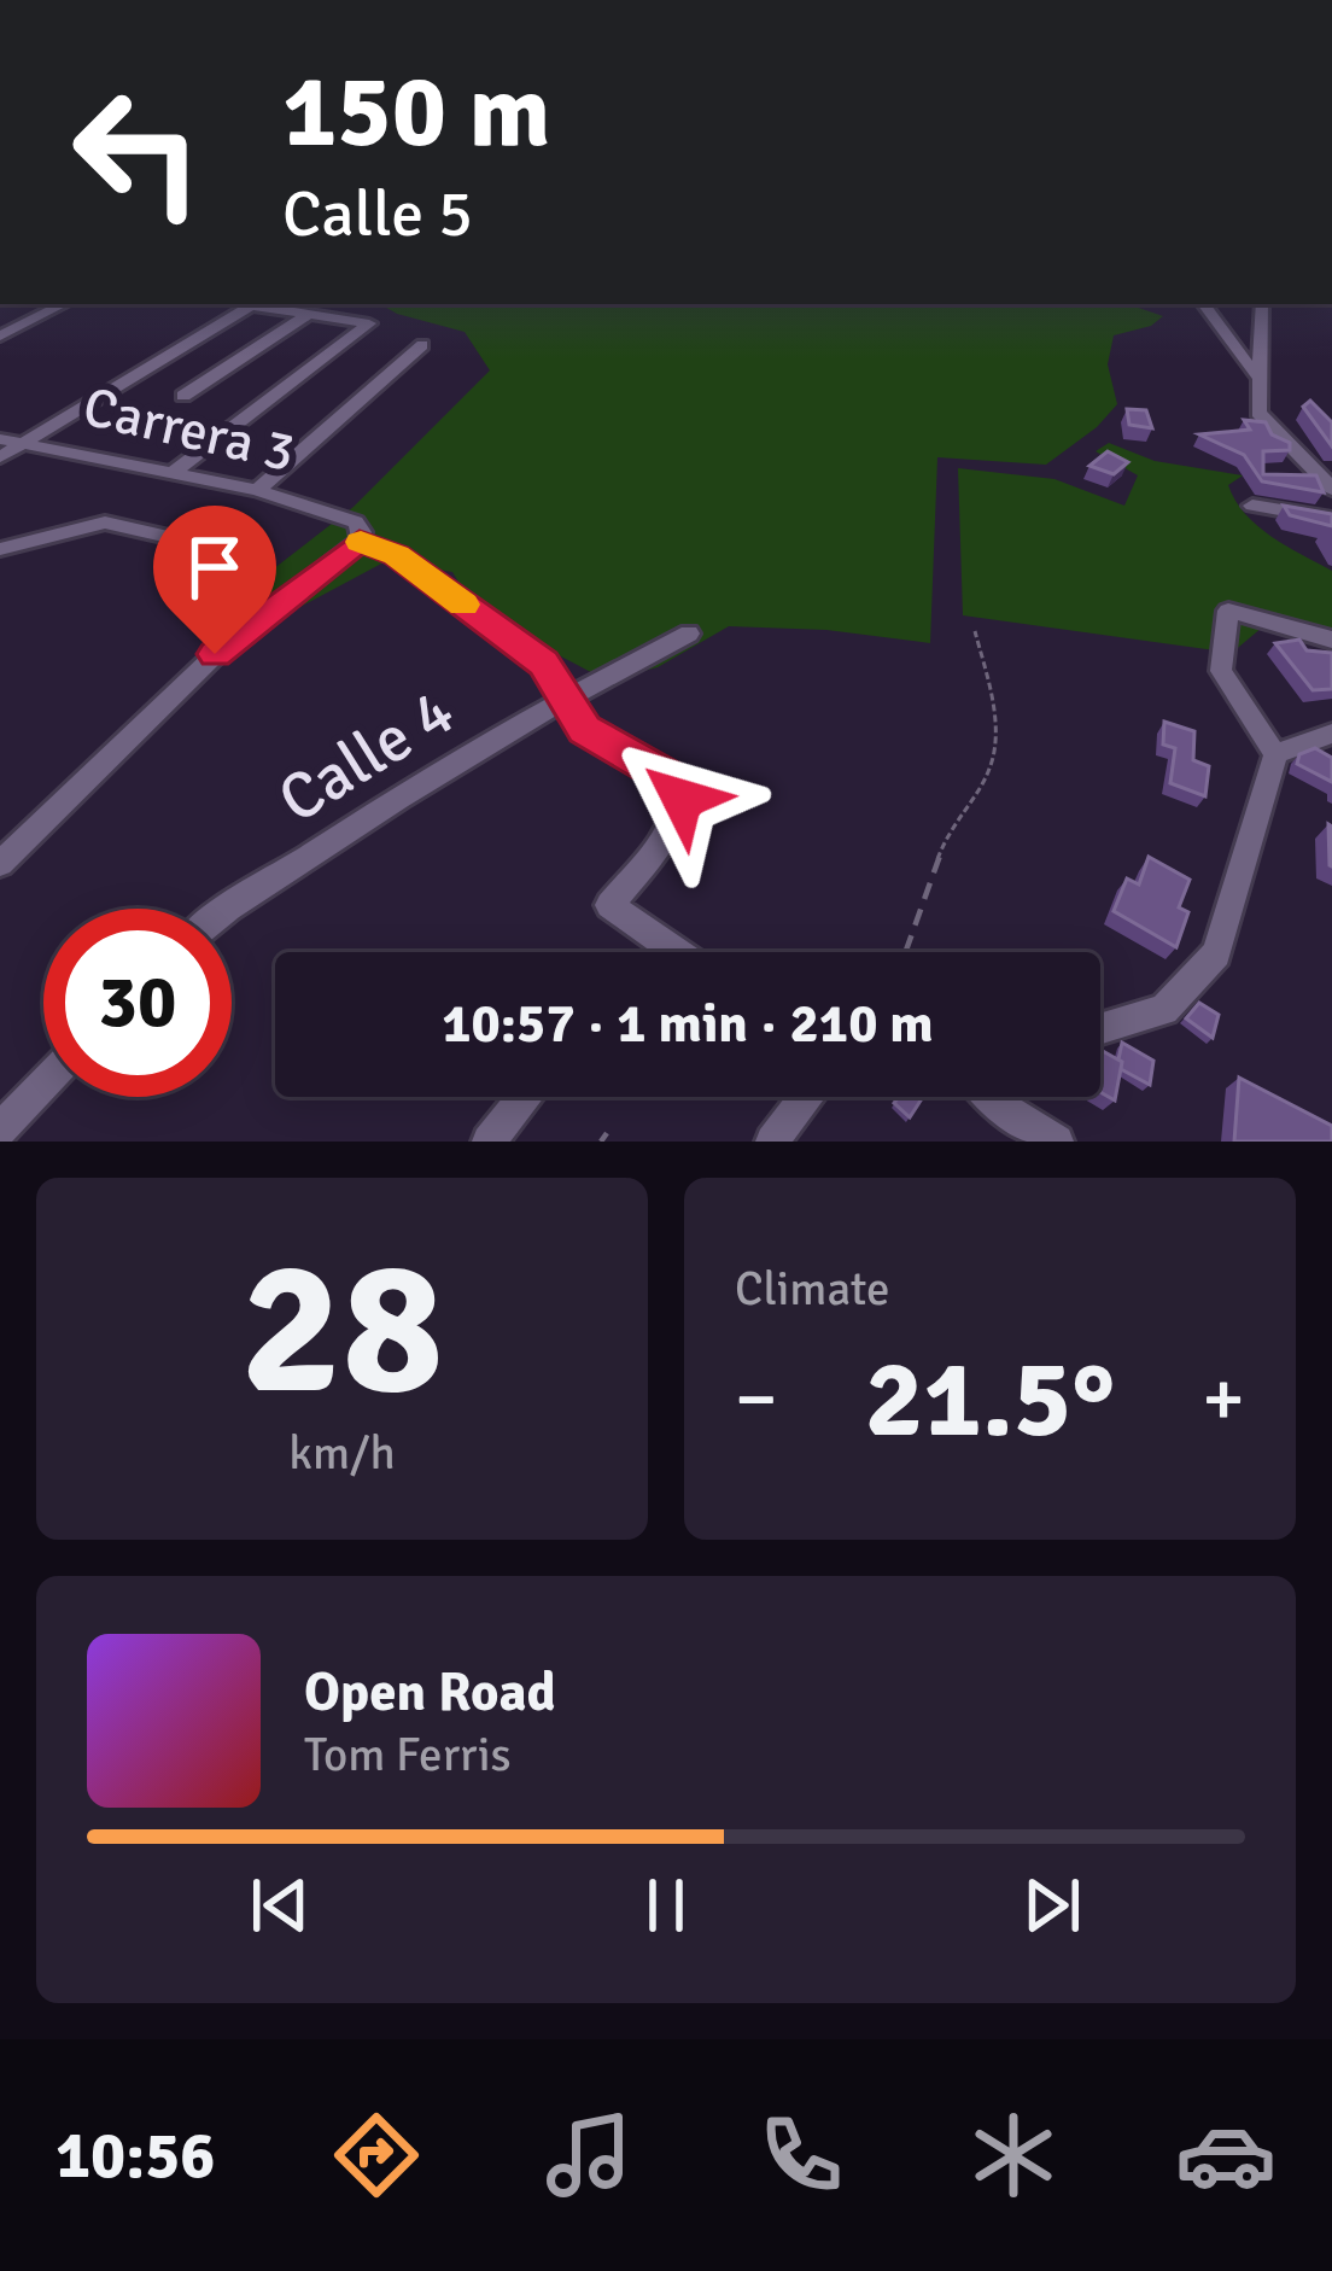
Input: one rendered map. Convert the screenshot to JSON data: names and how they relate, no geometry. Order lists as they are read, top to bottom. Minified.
{"streets":{"street":["Carrera 3","Calle 4"]},"crossings":[["Carrera 3","Calle 4"]],"page":{"turn":["150 m","Calle 5"],"limit":"30","trip":"10:57 · 1 min · 210 m","tile":[["28","km/h"],"Climate"],"heat":["−","21.5°","+"],"song":["Open Road","Tom Ferris"],"tabs":"10:56"}}
